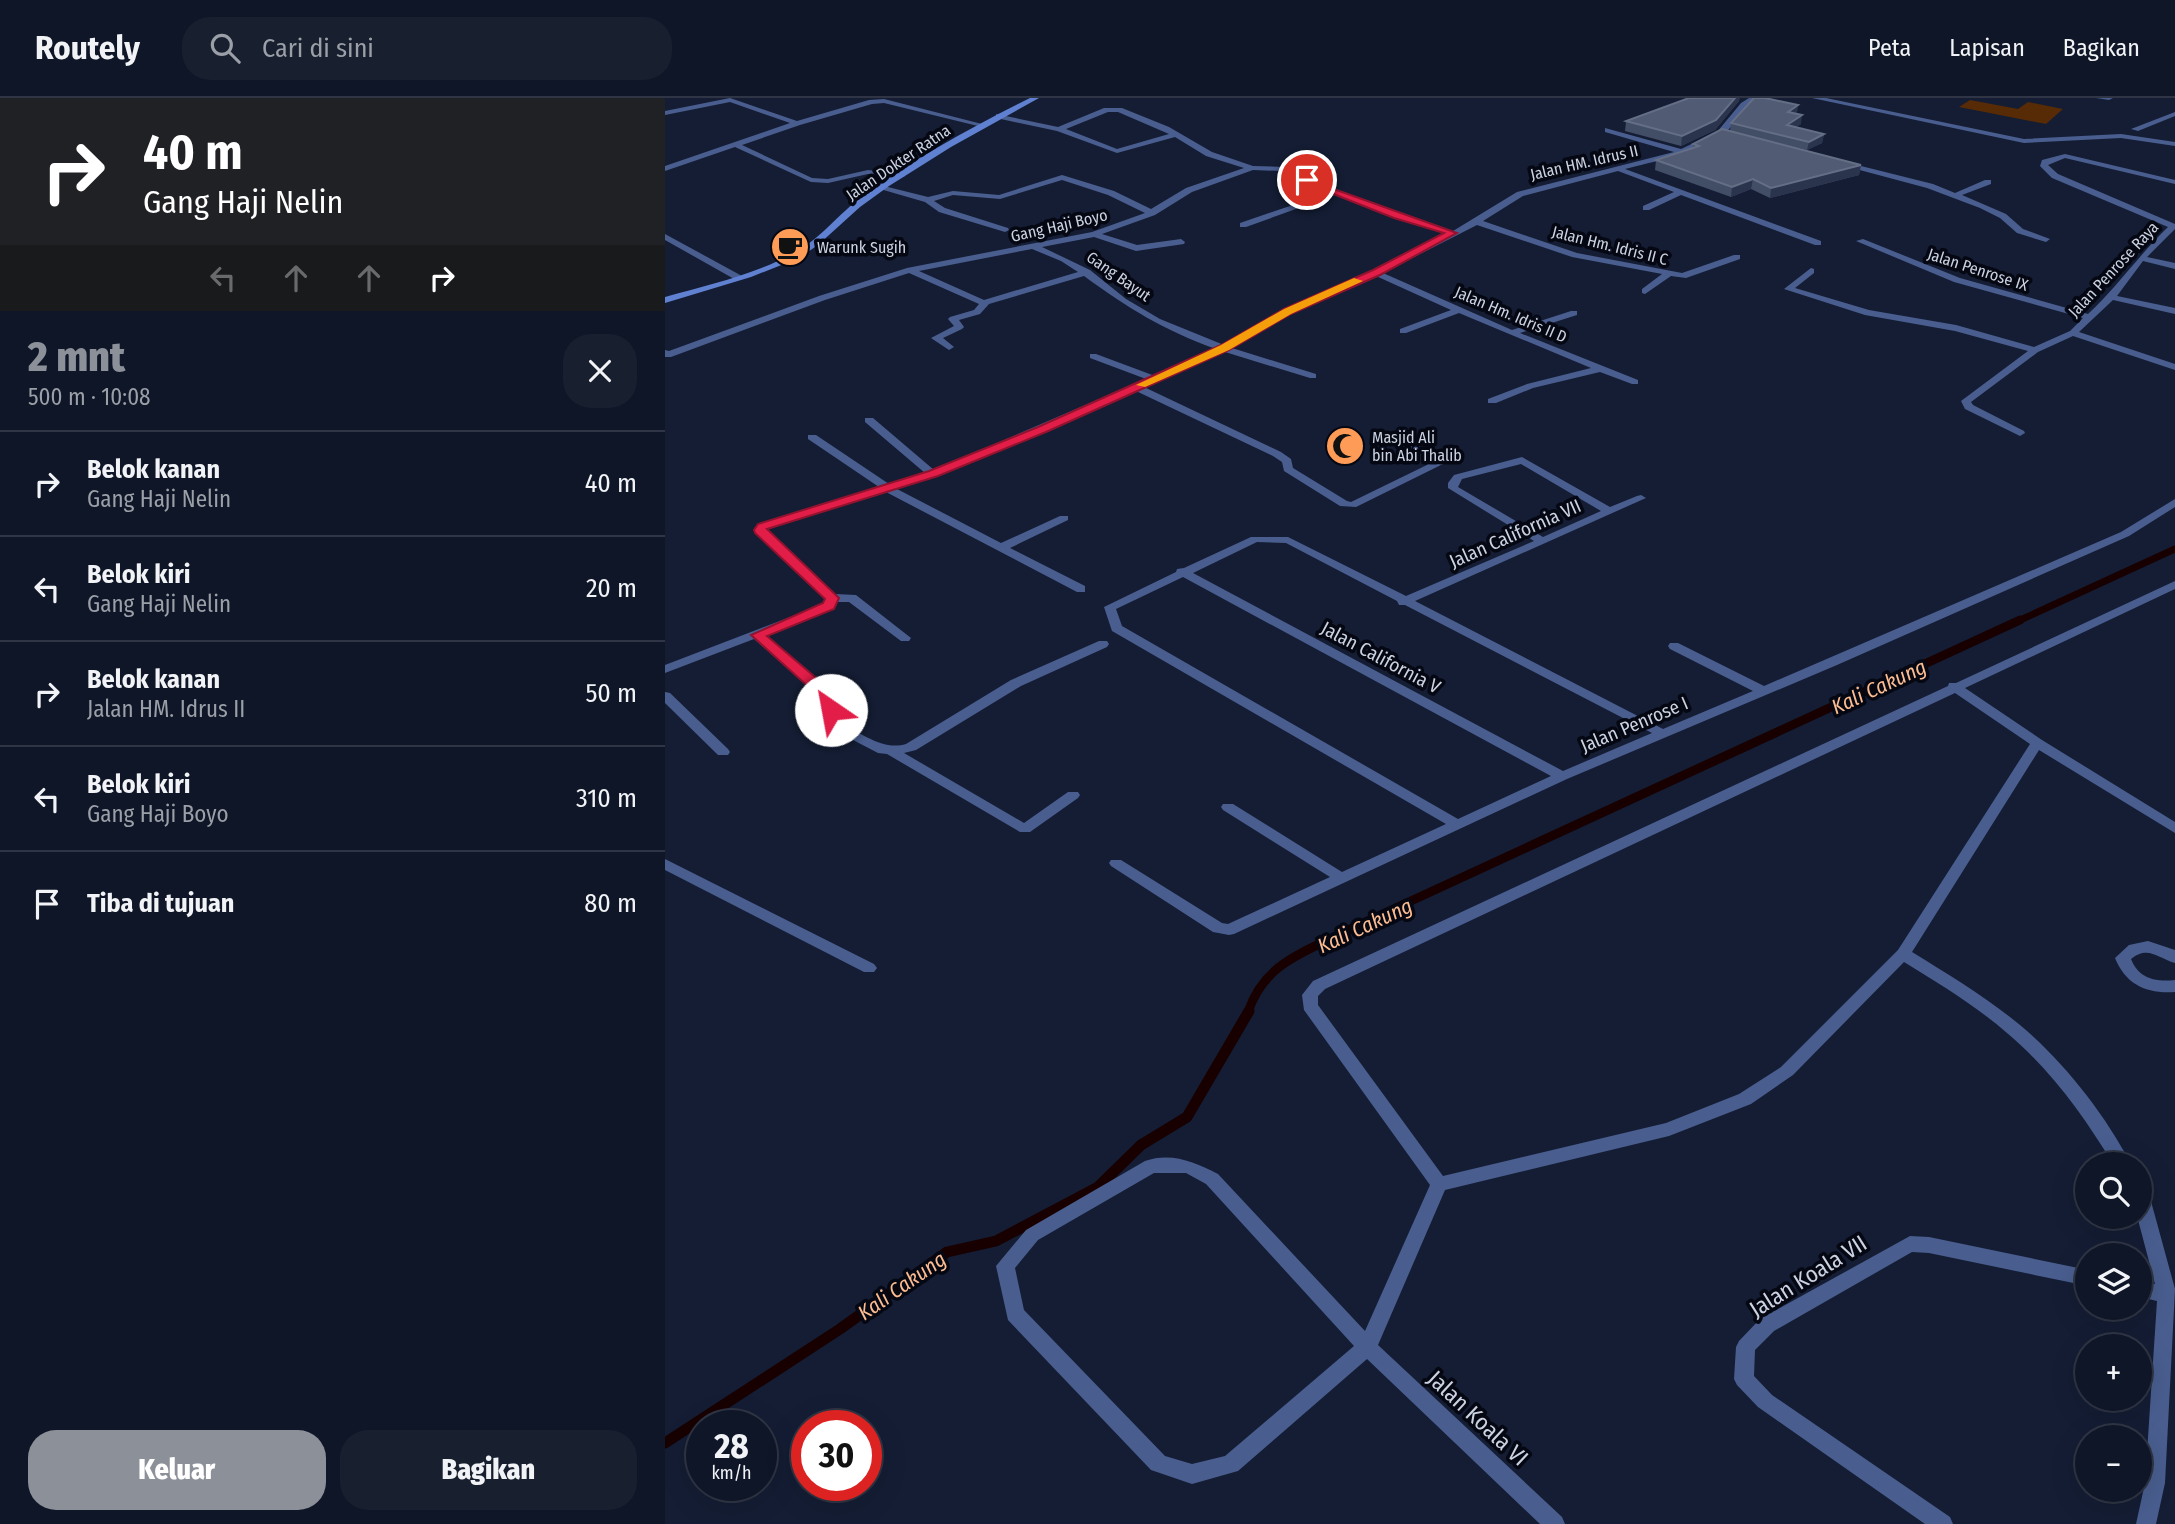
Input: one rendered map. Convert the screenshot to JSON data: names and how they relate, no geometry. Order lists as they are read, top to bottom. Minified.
{"streets":{"street":["Jalan Dokter Ratna","Jalan HM. Idrus II","Gang Haji Boyo","Jalan Hm. Idris II C","Jalan Penrose IX","Jalan Penrose Raya","Gang Bayut","Jalan Hm. Idris II D","Jalan California VII","Jalan California V","Jalan Penrose I","Jalan Koala VII","Jalan Koala VI"]},"crossings":[["Jalan HM. Idrus II","Gang Haji Boyo"],["Jalan HM. Idrus II","Jalan Hm. Idris II C"],["Jalan HM. Idrus II","Gang Bayut"],["Jalan HM. Idrus II","Jalan Hm. Idris II D"],["Gang Haji Boyo","Gang Bayut"],["Jalan Penrose IX","Jalan Penrose Raya"],["Jalan California V","Jalan Penrose I"]],"water":["Kali Cakung"],"places":{"cafe":["Warunk Sugih"],"mosque":["Masjid Ali bin Abi Thalib"]},"page":{"header":"Routely","search":"Cari di sini","nav":["Peta","Lapisan","Bagikan"],"turn":["40 m","Gang Haji Nelin"],"heading":["2 mnt","500 m · 10:08"],"list":[{"name":"Belok kanan","note":"Gang Haji Nelin","value":"40 m"},{"name":"Belok kiri","note":"Gang Haji Nelin","value":"20 m"},{"name":"Belok kanan","note":"Jalan HM. Idrus II","value":"50 m"},{"name":"Belok kiri","note":"Gang Haji Boyo","value":"310 m"},{"name":"Tiba di tujuan","value":"80 m"}],"map_buttons":["+","−"],"speed":"28 km/h","limit":"30","buttons":["Keluar","Bagikan"]}}
